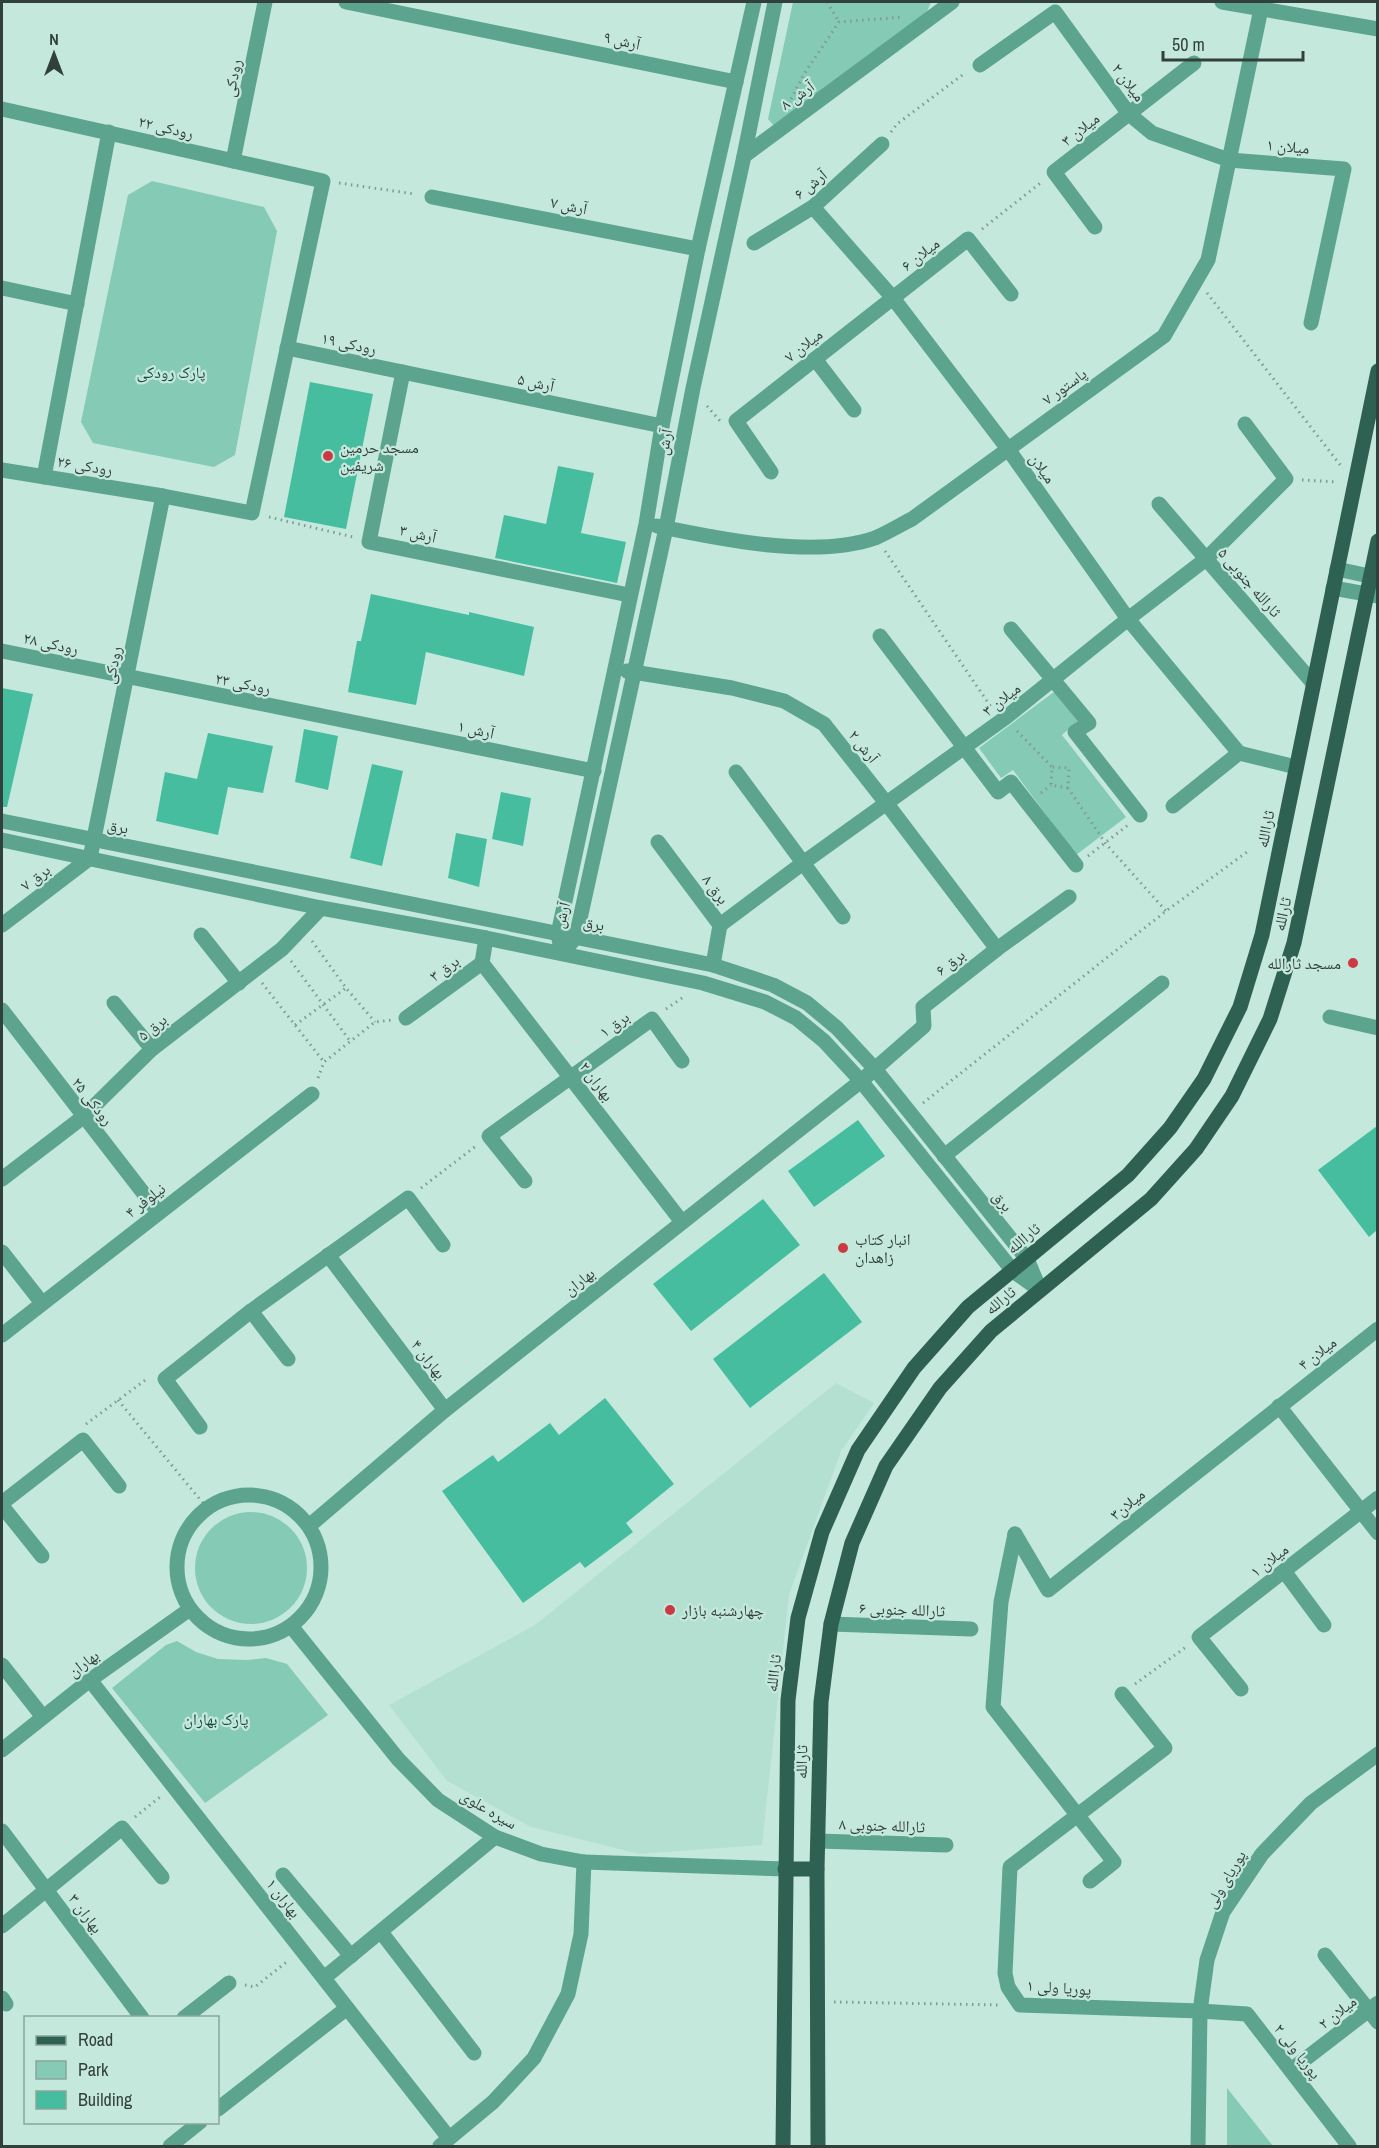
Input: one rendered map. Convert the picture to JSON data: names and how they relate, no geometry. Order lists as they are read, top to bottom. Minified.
{"streets":{"main road":["ثاراالله","ثارالله"],"street":["آرش ۹","رودکی","میلان ۲","آرش ۸","رودکی ۲۲","میلان ۳","میلان ۱","آرش ۶","آرش ۷","میلان ۶","رودکی ۱۹","میلان ۷","آرش ۵","پاستور ۷","آرش","رودکی ۲۶","میلان","آرش ۳","ثارالله جنوبی ۵","رودکی ۲۸","رودکی ۲۳","آرش ۱","آرش ۲","برق","برق ۷","برق ۸","برق ۶","برق ۳","برق ۱","برق ۵","بهاران ۲","رودکی ۲۵","نیلوفر ۴","بهاران","میلان ۴","بهاران ۴","میلان۳","ثارالله جنوبی ۶","سیره علوی","ثارالله جنوبی ۸","پوریای ولی","بهاران ۱","بهاران ۳","پوریا ولی ۱","پوریا ولی ۲"]},"crossings":[["آرش ۹","آرش"],["رودکی","رودکی ۲۲"],["رودکی","رودکی ۲۶"],["رودکی","رودکی ۲۸"],["رودکی","رودکی ۲۳"],["رودکی","برق"],["رودکی","برق ۷"],["میلان ۲","میلان ۳"],["میلان ۲","میلان ۱"],["میلان ۲","پاستور ۷"],["میلان ۲","پوریا ولی ۲"],["آرش ۸","آرش"],["میلان ۳","میلان"],["میلان ۳","ثارالله جنوبی ۵"],["میلان ۳","آرش ۲"],["میلان ۳","برق ۸"],["میلان ۱","پاستور ۷"],["آرش ۶","میلان"],["آرش ۷","آرش"],["میلان ۶","میلان ۷"],["میلان ۶","میلان"],["رودکی ۱۹","آرش ۵"],["میلان ۷","میلان"],["آرش ۵","آرش"],["پاستور ۷","آرش"],["پاستور ۷","میلان"],["آرش","آرش ۳"],["آرش","آرش ۱"],["آرش","آرش ۲"],["آرش","برق"],["ثارالله جنوبی ۵","ثاراالله"],["رودکی ۲۸","رودکی ۲۳"],["رودکی ۲۳","آرش ۱"],["آرش ۲","برق ۶"],["برق","ثاراالله"],["برق","برق ۸"],["برق","ثارالله"],["برق","برق ۶"],["برق","بهاران"],["ثاراالله","سیره علوی"],["ثارالله","ثارالله جنوبی ۶"],["ثارالله","ثارالله جنوبی ۸"],["برق ۶","بهاران"],["برق ۳","بهاران ۲"],["برق ۱","بهاران ۲"],["برق ۵","رودکی ۲۵"],["بهاران ۲","بهاران"],["رودکی ۲۵","نیلوفر ۴"],["بهاران","بهاران ۴"],["بهاران","سیره علوی"],["بهاران","بهاران ۱"],["میلان ۴","میلان۳"],["میلان۳","پوریا ولی ۱"],["پوریای ولی","پوریا ولی ۱"],["پوریای ولی","پوریا ولی ۲"],["پوریا ولی ۱","پوریا ولی ۲"]],"parks":["پارک رودکی","پارک بهاران"],"places":["مسجد حرمین شریفین","مسجد ثارالله","انبار کتاب زاهدان","چهارشنبه بازار"],"legend":["Road","Park","Building"],"scale_bar":"50 m","north":"top"}
